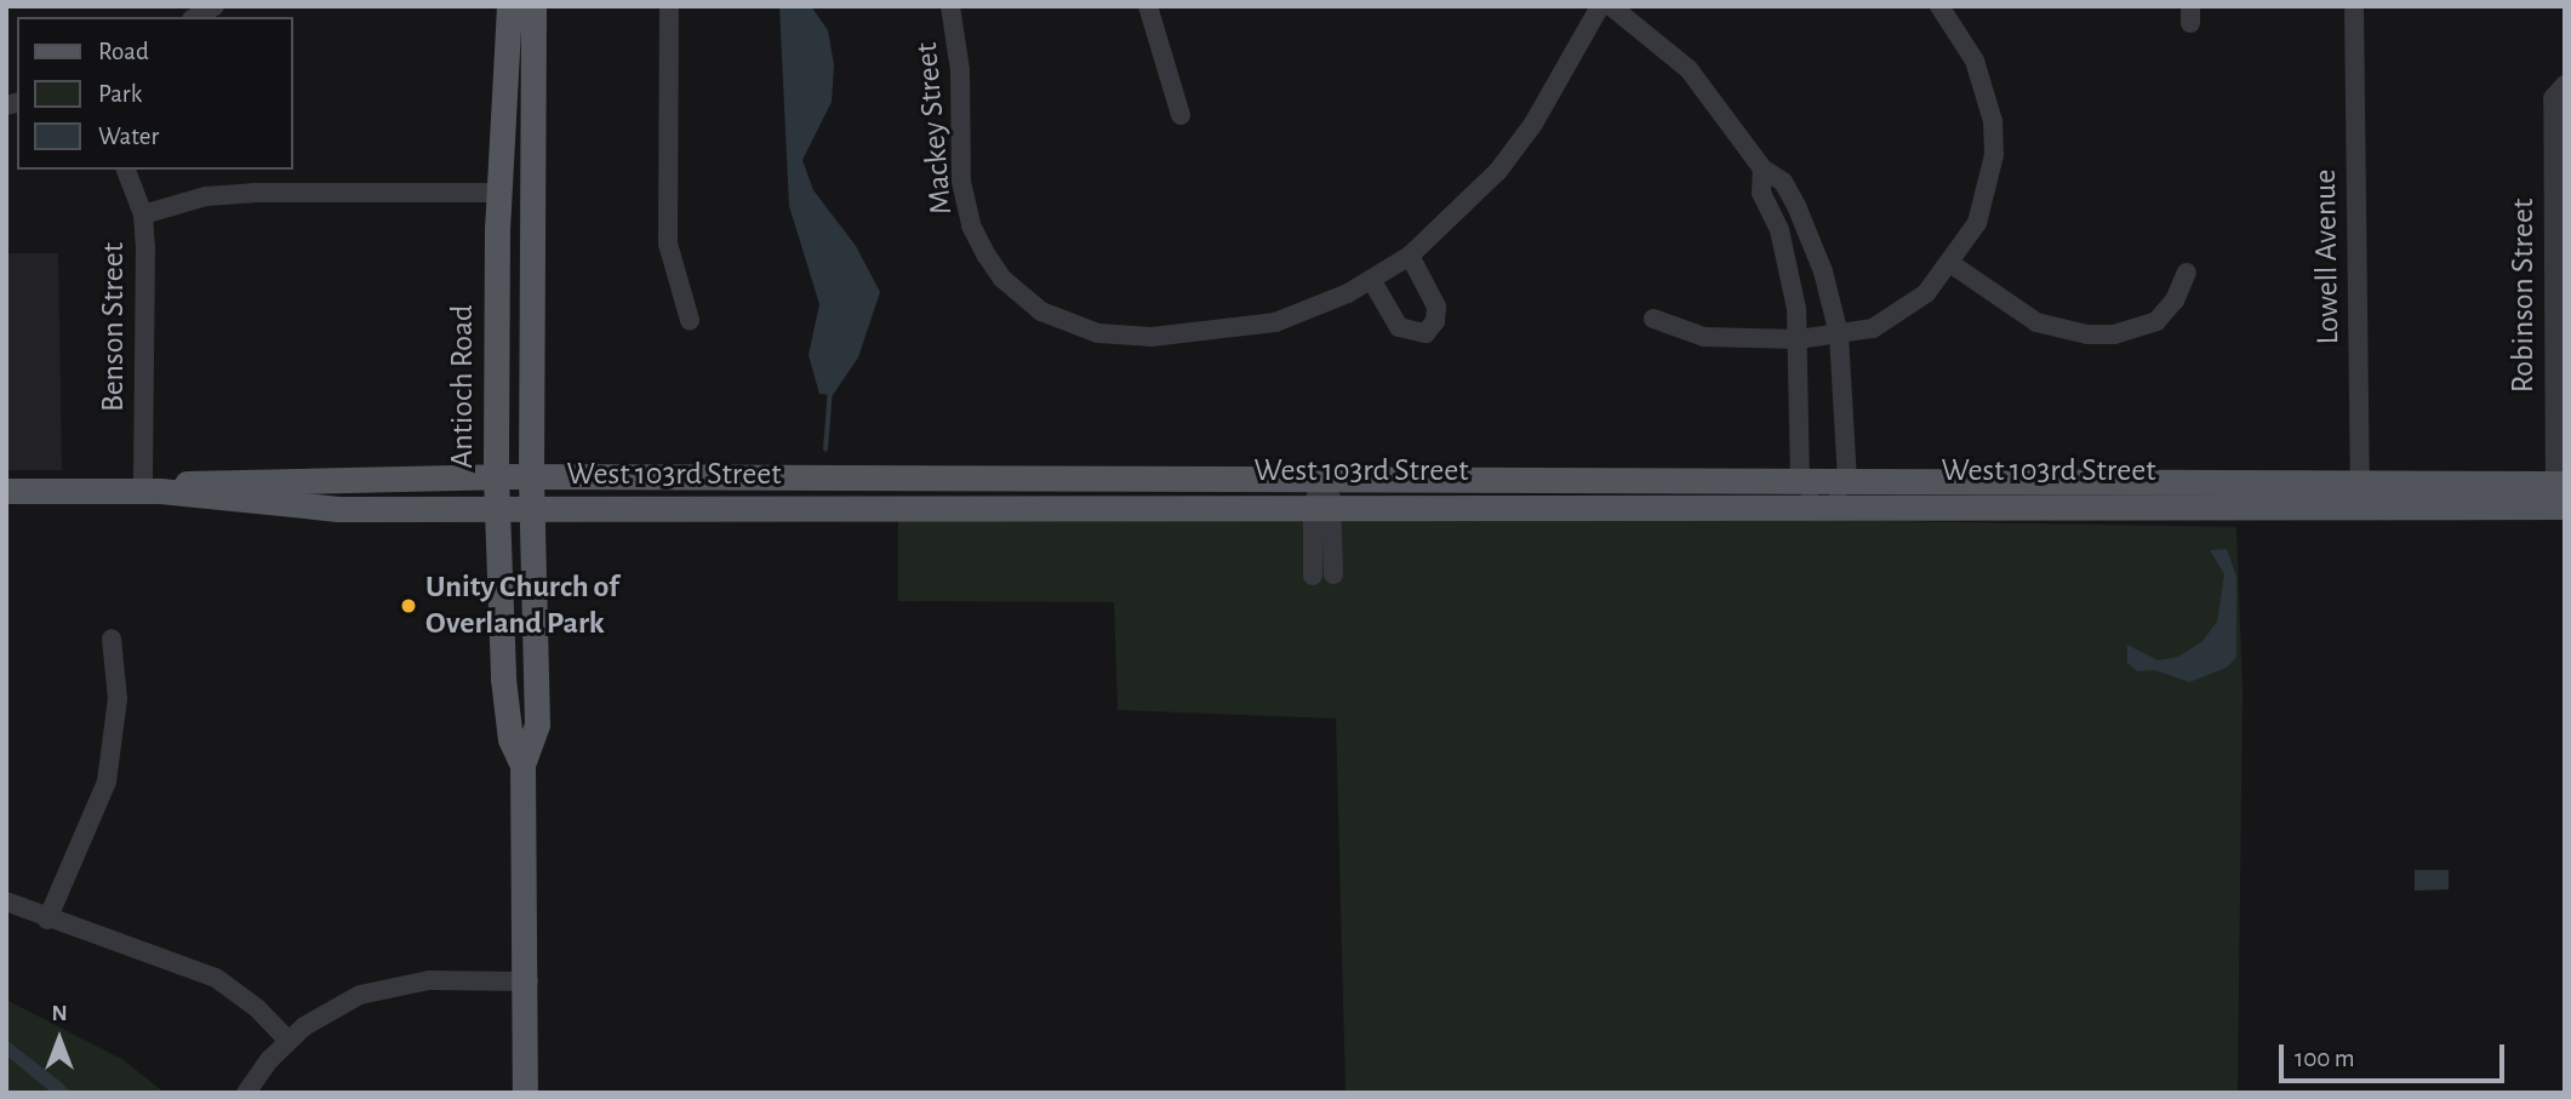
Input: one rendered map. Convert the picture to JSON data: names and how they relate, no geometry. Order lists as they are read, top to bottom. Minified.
{"streets":{"main road":["Antioch Road","West 103rd Street"],"street":["Mackey Street","Lowell Avenue","Robinson Street","Benson Street"]},"crossings":[["Lowell Avenue","West 103rd Street"],["Robinson Street","West 103rd Street"],["Benson Street","West 103rd Street"],["Antioch Road","West 103rd Street"]],"places":["Unity Church of Overland Park"],"legend":["Road","Park","Water"],"scale_bar":"100 m","north":"top"}
